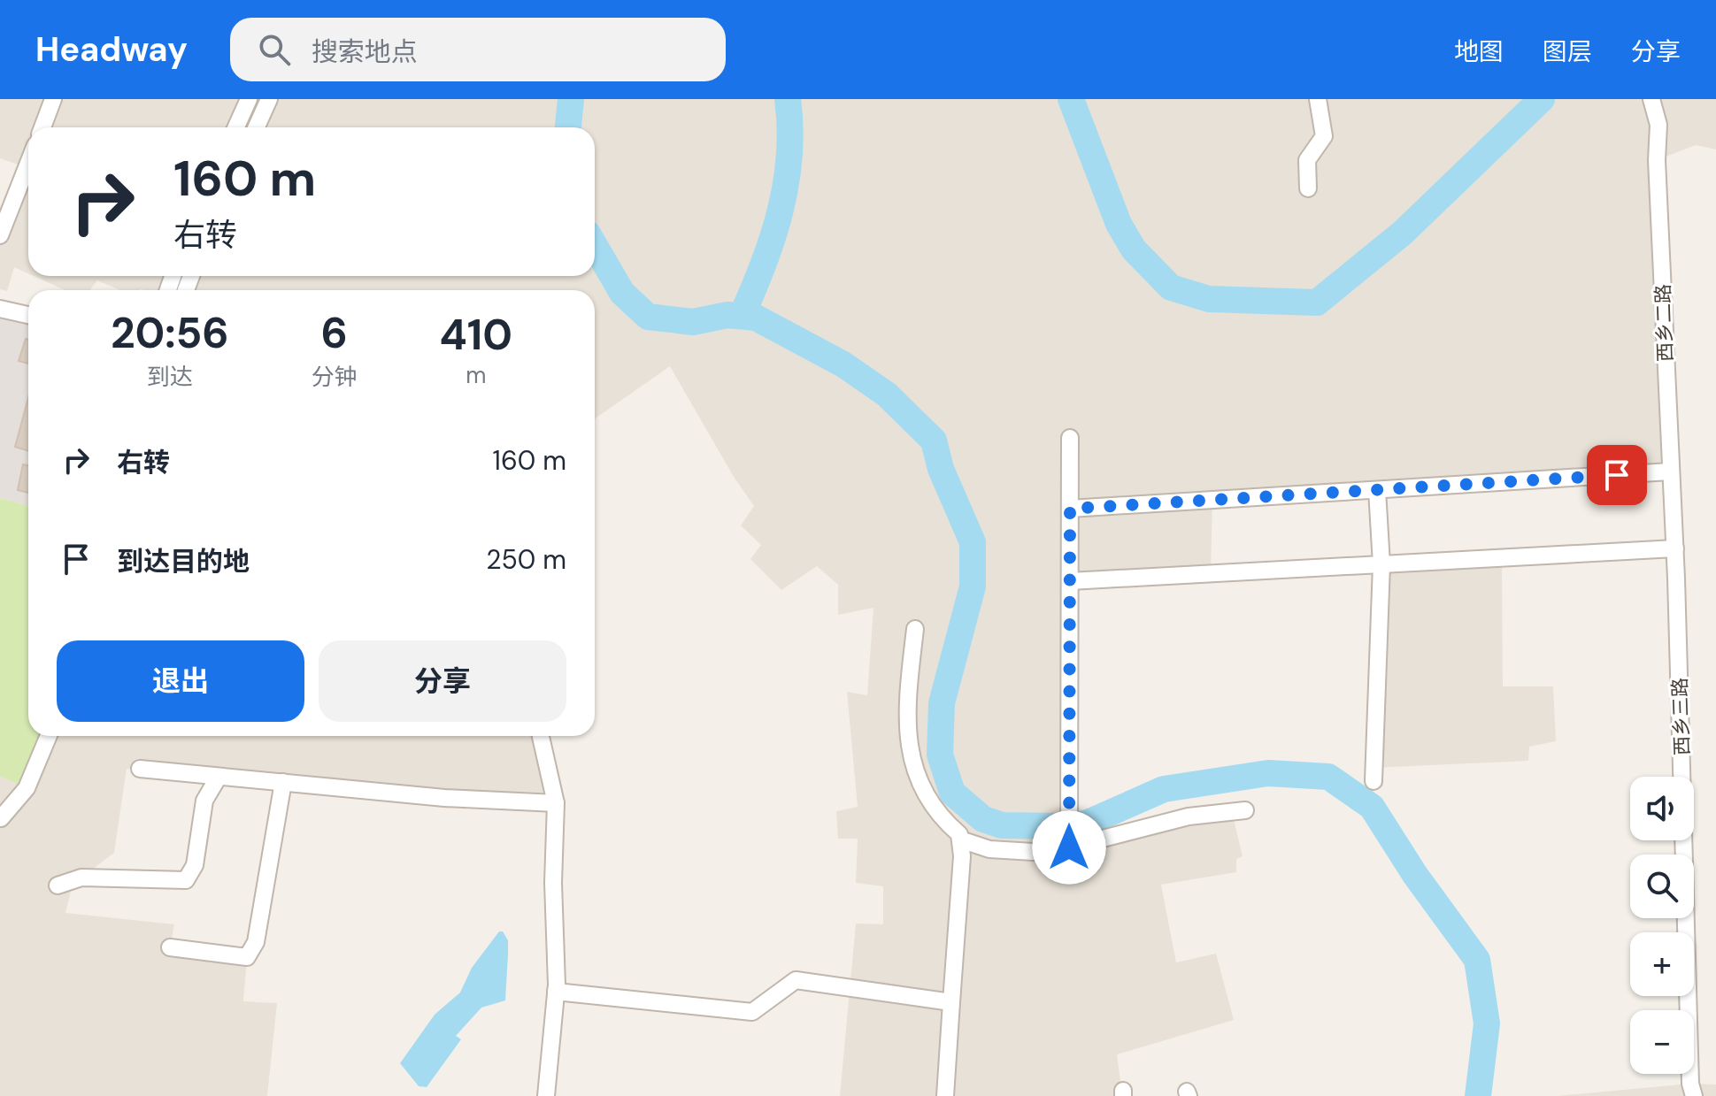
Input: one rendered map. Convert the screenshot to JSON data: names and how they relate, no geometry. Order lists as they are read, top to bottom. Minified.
{"streets":{"street":["西乡二路","西乡三路"]},"crossings":[["西乡二路","西乡三路"]],"page":{"header":"Headway","search":"搜索地点","nav":["地图","图层","分享"],"turn":["160 m","右转"],"eta":["20:56","到达","6","分钟","410","m"],"list":[{"name":"右转","value":"160 m"},{"name":"到达目的地","value":"250 m"}],"buttons":["退出","分享"],"map_buttons":["+","−"]}}
